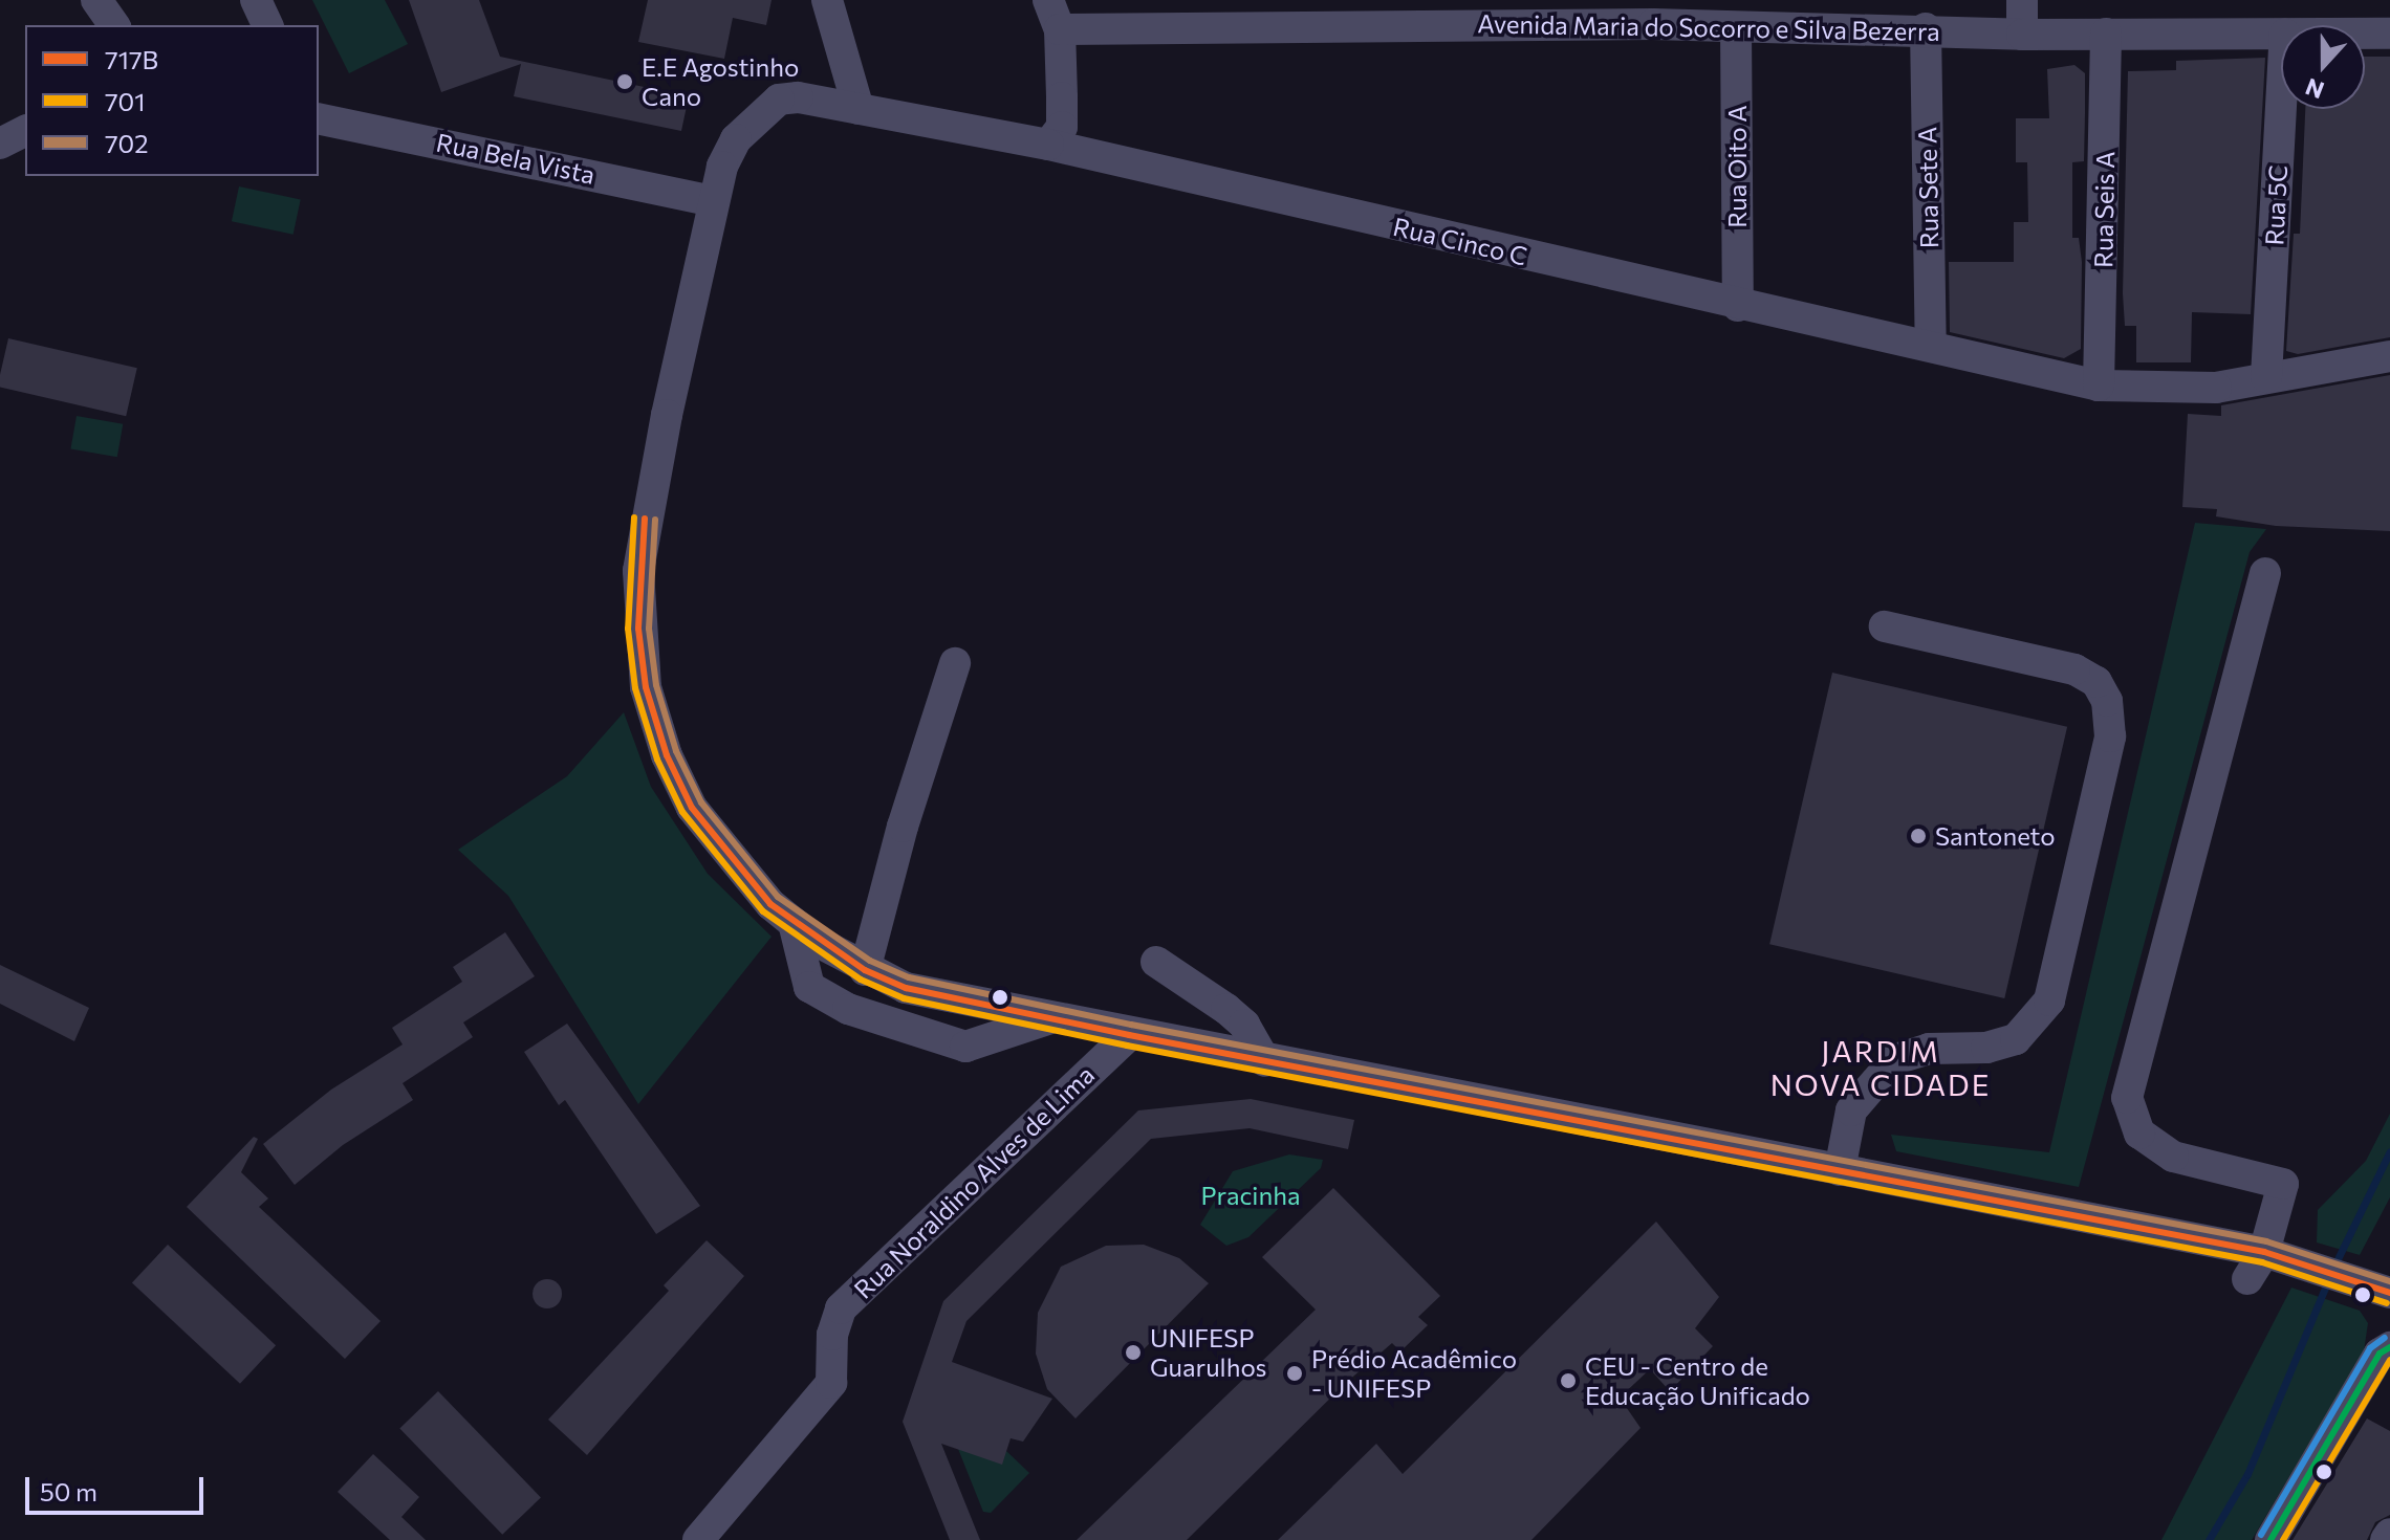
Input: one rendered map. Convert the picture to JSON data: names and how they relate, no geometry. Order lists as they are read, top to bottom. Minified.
{"streets":{"street":["Avenida Maria do Socorro e Silva Bezerra","Rua Bela Vista","Rua Oito A","Rua Sete A","Rua 5C","Rua Seis A","Rua Cinco C","Rua Noraldino Alves de Lima"]},"crossings":[["Avenida Maria do Socorro e Silva Bezerra","Rua Oito A"],["Avenida Maria do Socorro e Silva Bezerra","Rua Sete A"],["Avenida Maria do Socorro e Silva Bezerra","Rua Seis A"],["Rua Bela Vista","Rua Cinco C"],["Rua Oito A","Rua Cinco C"],["Rua Sete A","Rua Cinco C"],["Rua 5C","Rua Cinco C"],["Rua Seis A","Rua Cinco C"],["Rua Cinco C","Rua Noraldino Alves de Lima"]],"districts":["JARDIM NOVA CIDADE"],"parks":["Pracinha"],"places":["E.E Agostinho Cano","Santoneto","UNIFESP Guarulhos","Prédio Acadêmico - UNIFESP","CEU - Centro de Educação Unificado"],"lines":["transit line 701","transit line 717B","transit line 702"],"legend":["717B","701","702"],"scale_bar":"50 m","north":"bottom"}
